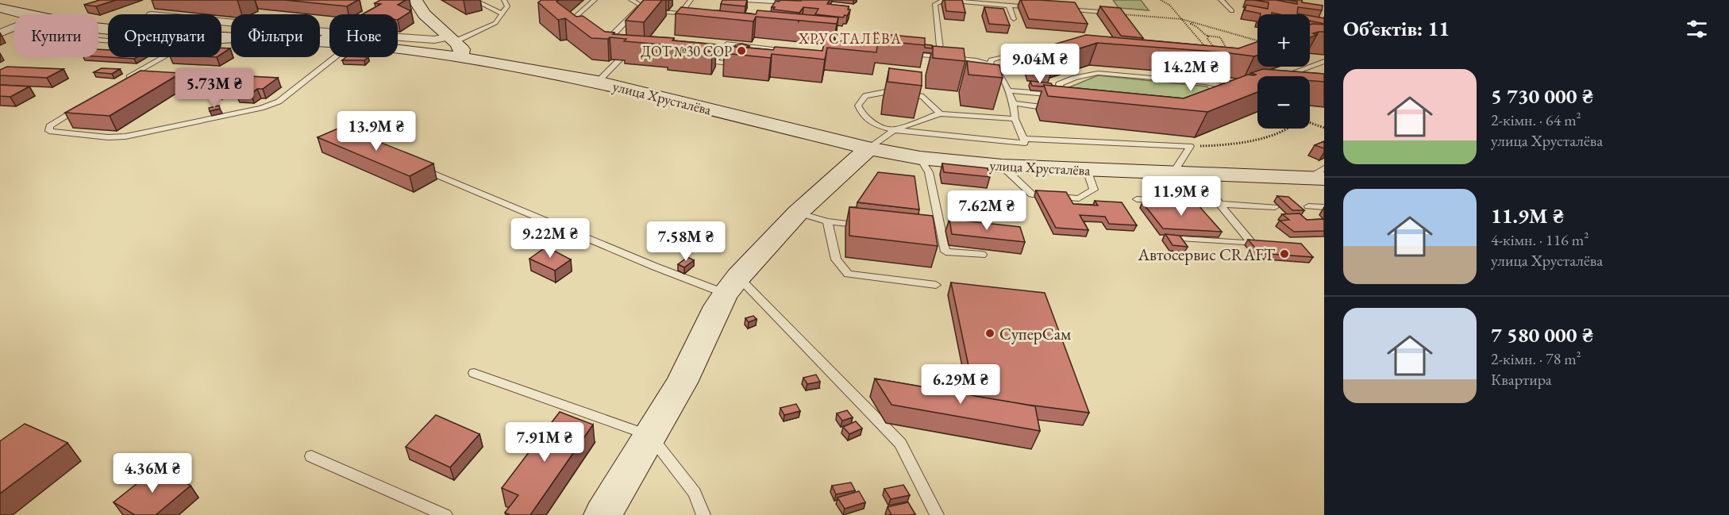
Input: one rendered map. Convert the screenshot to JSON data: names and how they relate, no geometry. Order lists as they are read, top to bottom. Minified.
{"streets":{"main road":["улица Хрусталёва"]},"districts":["ХРУСТАЛЁВА"],"places":["ДОТ №30 СОР","Автосервис CRAFT","СуперСам"],"page":{"heading":"Об’єктів: 11","map_buttons":["+","−"],"chip":["Купити","Орендувати","Фільтри","Нове"],"price":["9.04M ₴","14.2M ₴","5.73M ₴","13.9M ₴","11.9M ₴","7.62M ₴","9.22M ₴","7.58M ₴","6.29M ₴","7.91M ₴","4.36M ₴"],"list":[{"name":"5 730 000 ₴","note":"2-кімн. · 64 m² · улица Хрусталёва"},{"name":"11.9M ₴","note":"4-кімн. · 116 m² · улица Хрусталёва"},{"name":"7 580 000 ₴","note":"2-кімн. · 78 m² · Квартира"}]}}
